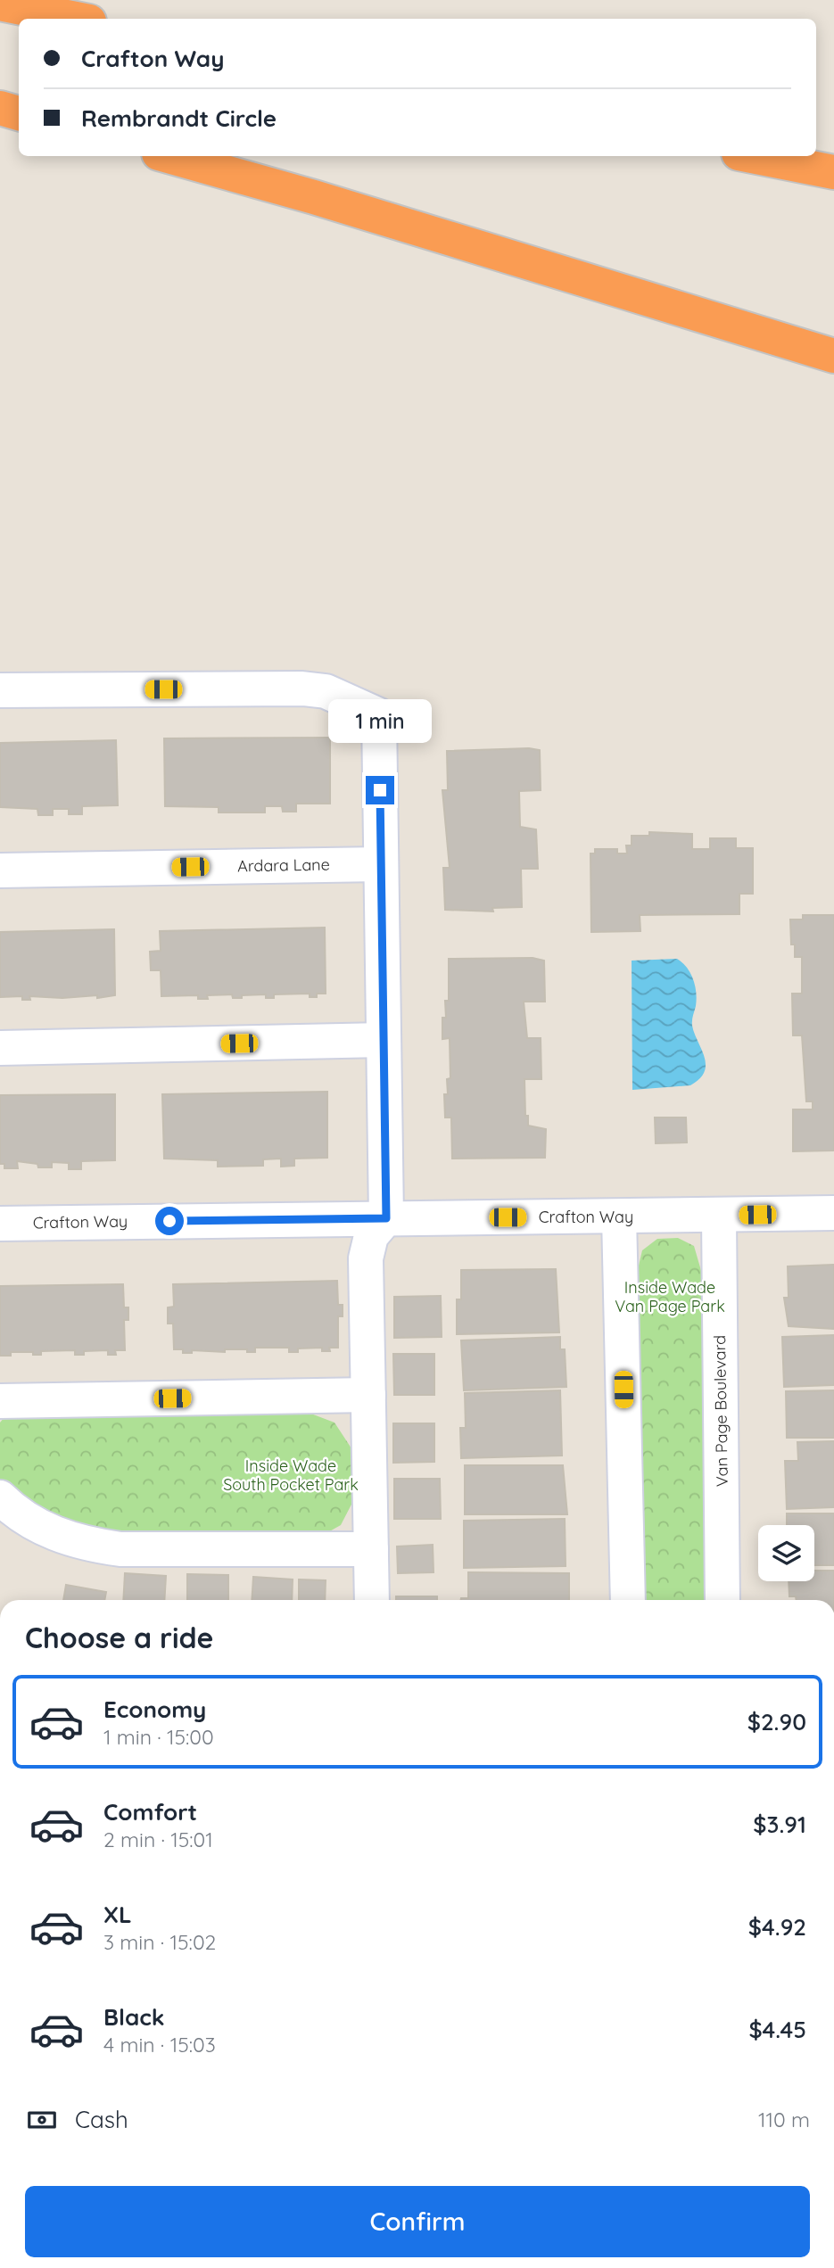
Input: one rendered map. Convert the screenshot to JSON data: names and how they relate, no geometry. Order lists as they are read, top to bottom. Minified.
{"streets":{"street":["Ardara Lane","Crafton Way","Van Page Boulevard"]},"crossings":[["Crafton Way","Van Page Boulevard"]],"parks":["Inside Wade Van Page Park","Inside Wade South Pocket Park"],"page":{"banner":["Crafton Way","Rembrandt Circle"],"bubble":"1 min","heading":"Choose a ride","list":[{"name":"Economy","note":"1 min · 15:00","value":"$2.90"},{"name":"Comfort","note":"2 min · 15:01","value":"$3.91"},{"name":"XL","note":"3 min · 15:02","value":"$4.92"},{"name":"Black","note":"4 min · 15:03","value":"$4.45"}],"pay":["Cash","110 m"],"buttons":"Confirm"}}
